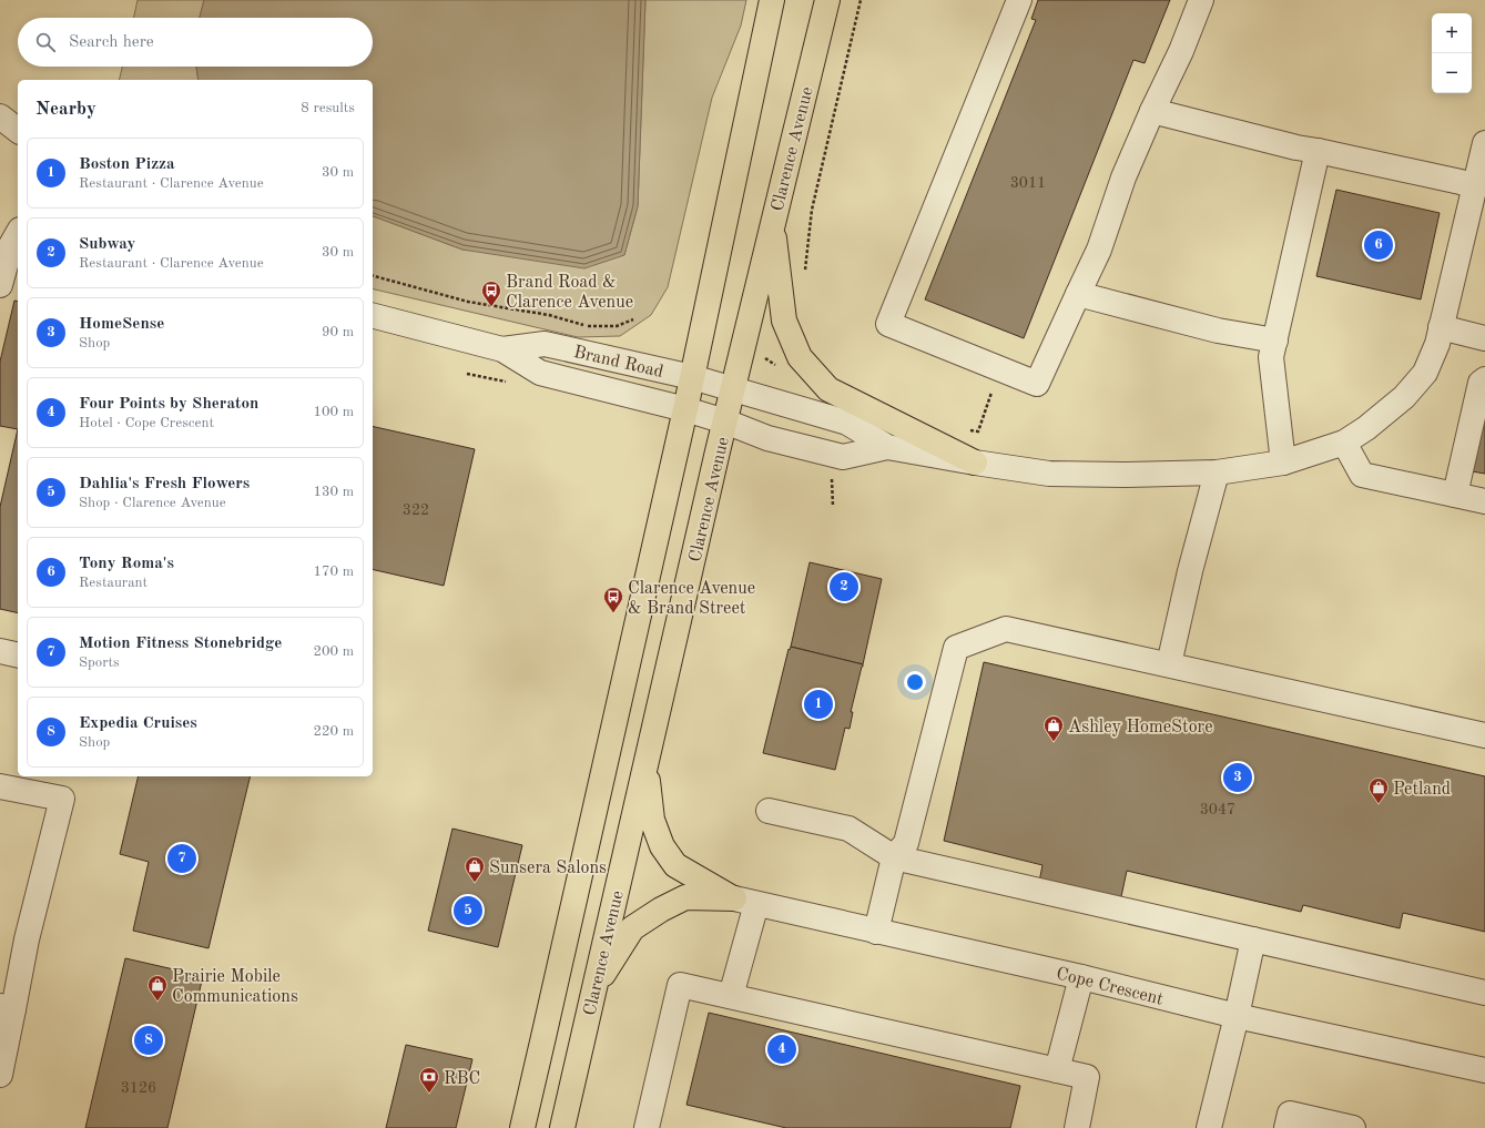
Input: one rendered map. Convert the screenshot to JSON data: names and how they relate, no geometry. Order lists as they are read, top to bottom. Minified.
{"streets":{"main road":["Clarence Avenue"],"street":["Brand Road","Cope Crescent"]},"crossings":[["Clarence Avenue","Brand Road"]],"places":{"bus stop":["Brand Road & Clarence Avenue","Clarence Avenue & Brand Street"],"shop":["Ashley HomeStore","Petland","Sunsera Salons","Prairie Mobile Communications"],"bank":["RBC"]},"house_numbers":["3011","322","3047","3126"],"page":{"map_buttons":["+","−"],"search":"Search here","heading":["Nearby","8 results"],"list":[{"mark":"1","name":"Boston Pizza","note":"Restaurant · Clarence Avenue","value":"30 m"},{"mark":"2","name":"Subway","note":"Restaurant · Clarence Avenue","value":"30 m"},{"mark":"3","name":"HomeSense","note":"Shop","value":"90 m"},{"mark":"4","name":"Four Points by Sheraton","note":"Hotel · Cope Crescent","value":"100 m"},{"mark":"5","name":"Dahlia's Fresh Flowers","note":"Shop · Clarence Avenue","value":"130 m"},{"mark":"6","name":"Tony Roma's","note":"Restaurant","value":"170 m"},{"mark":"7","name":"Motion Fitness Stonebridge","note":"Sports","value":"200 m"},{"mark":"8","name":"Expedia Cruises","note":"Shop","value":"220 m"}],"pins":["6","2","1","3","7","5","8","4"]}}
